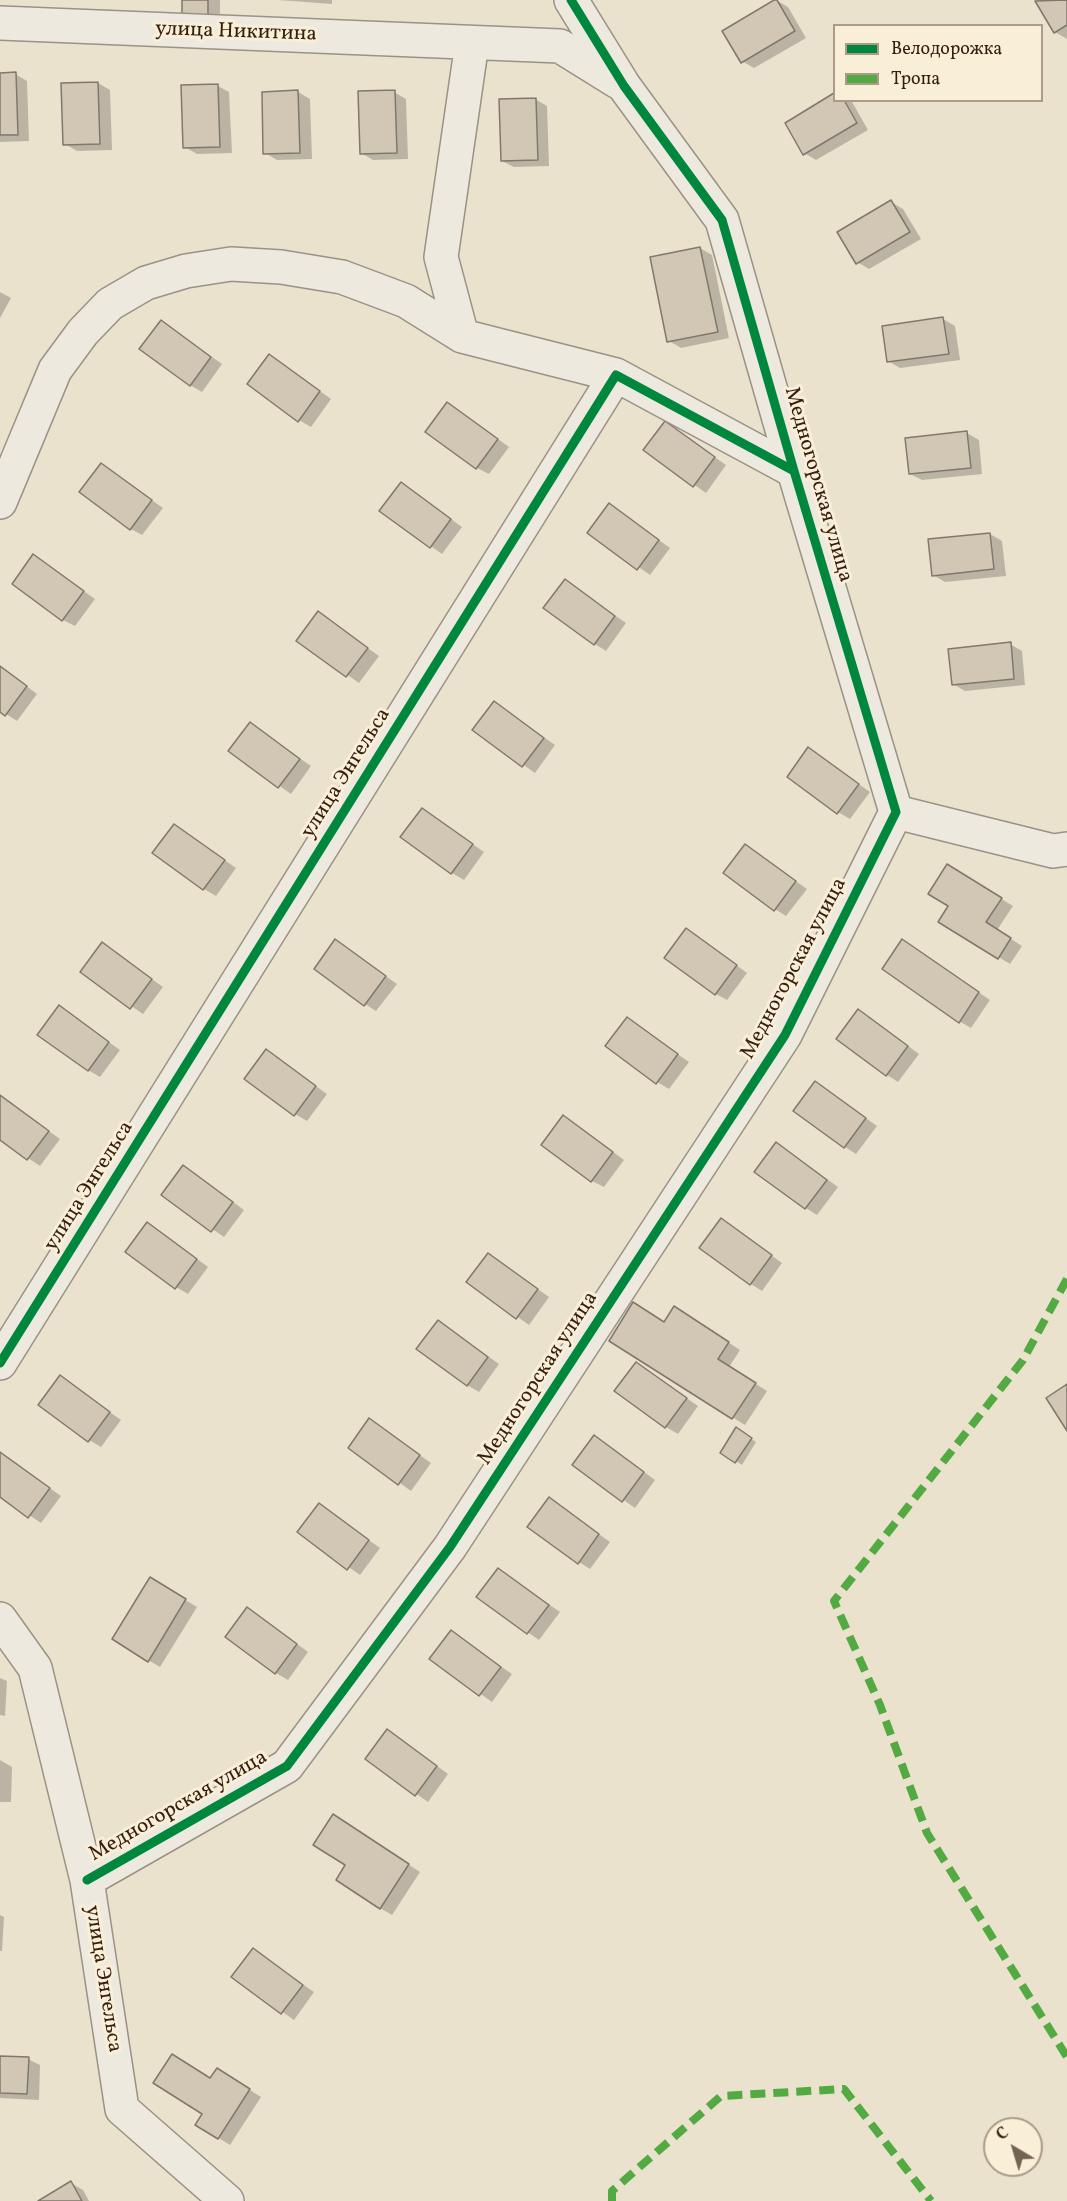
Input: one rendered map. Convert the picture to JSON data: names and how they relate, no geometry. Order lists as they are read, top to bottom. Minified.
{"streets":{"street":["улица Никитина","Медногорская улица","улица Энгельса"]},"crossings":[["улица Никитина","Медногорская улица"],["Медногорская улица","улица Энгельса"]],"legend":["Велодорожка","Тропа"],"north":"top left"}
